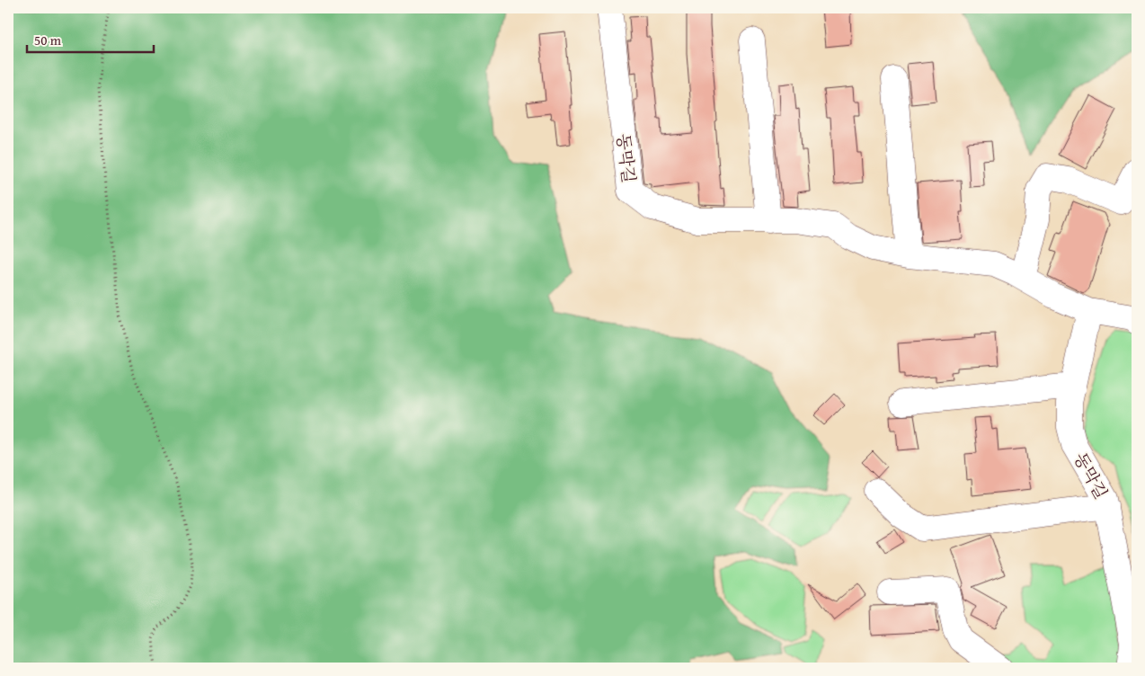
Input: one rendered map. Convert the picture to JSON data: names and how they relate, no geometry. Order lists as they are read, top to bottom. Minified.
{"streets":{"street":["동막길"]},"scale_bar":"50 m"}
